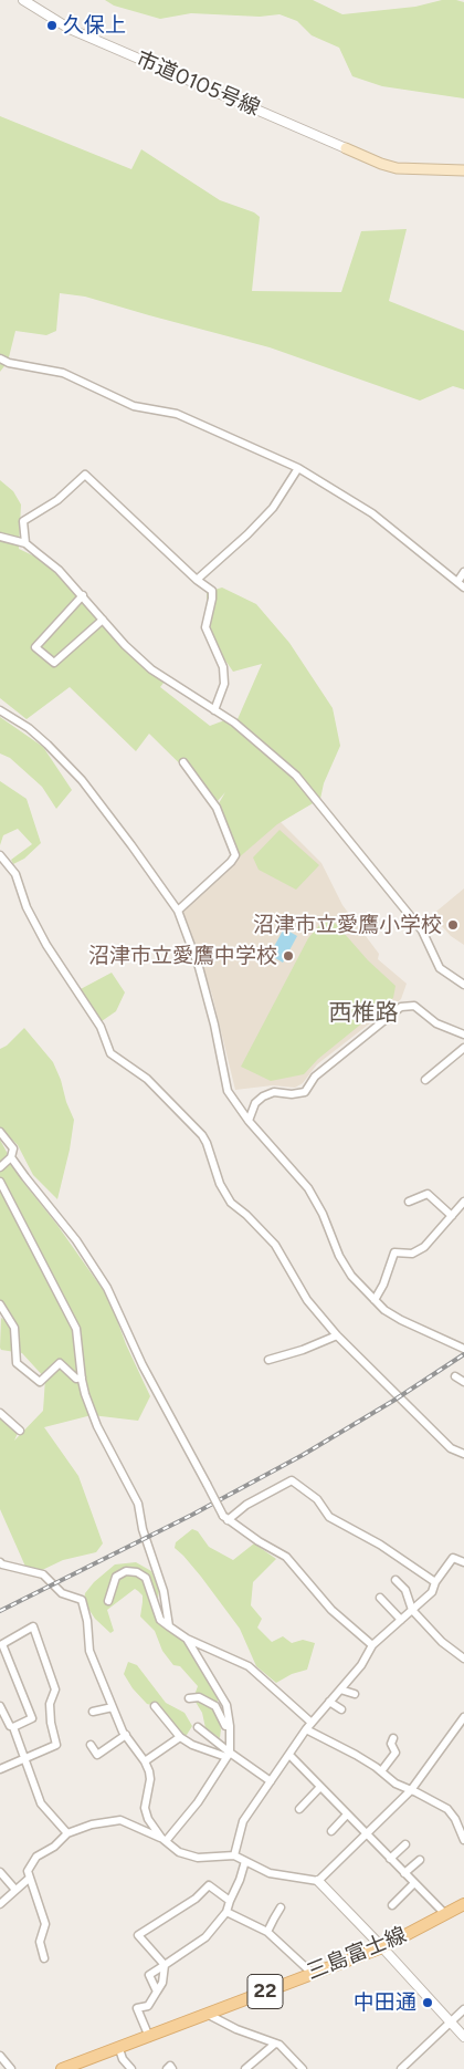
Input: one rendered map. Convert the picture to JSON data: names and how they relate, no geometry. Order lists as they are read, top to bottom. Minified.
{"streets":{"main road":["三島富士線","22"],"street":["市道0105号線"]},"districts":["西椎路"],"places":["久保上","沼津市立愛鷹小学校","沼津市立愛鷹中学校","中田通"]}
